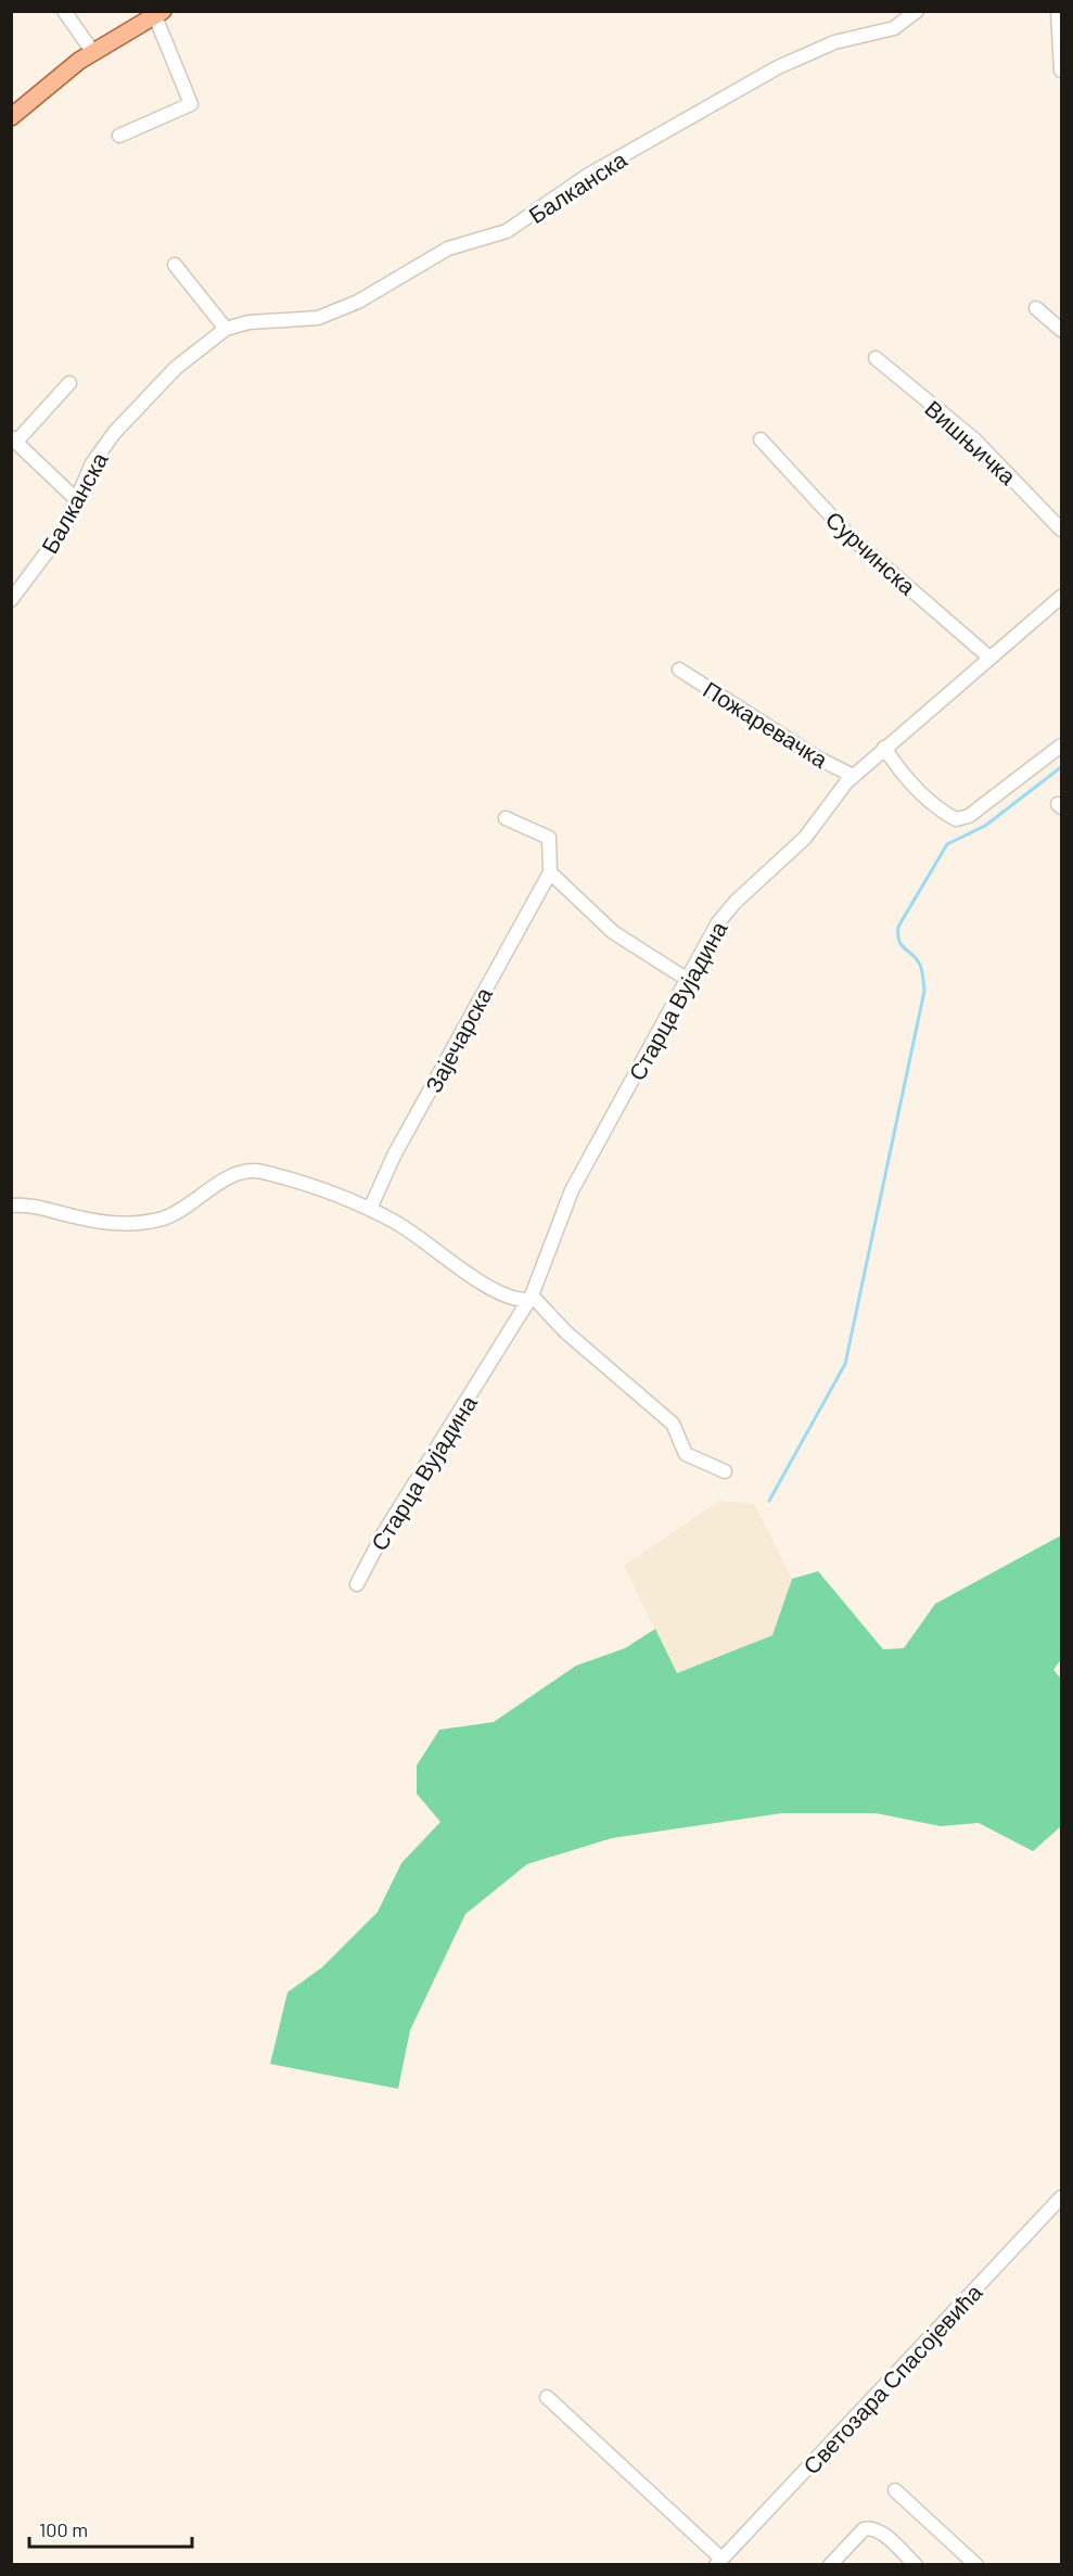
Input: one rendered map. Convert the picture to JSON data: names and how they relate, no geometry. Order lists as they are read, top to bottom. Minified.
{"streets":{"street":["Балканска","Вишњичка","Сурчинска","Пожаревачка","Старца Вујадина","Зајечарска","Светозара Спасојевића"]},"crossings":[["Сурчинска","Старца Вујадина"],["Пожаревачка","Старца Вујадина"]],"scale_bar":"100 m"}
